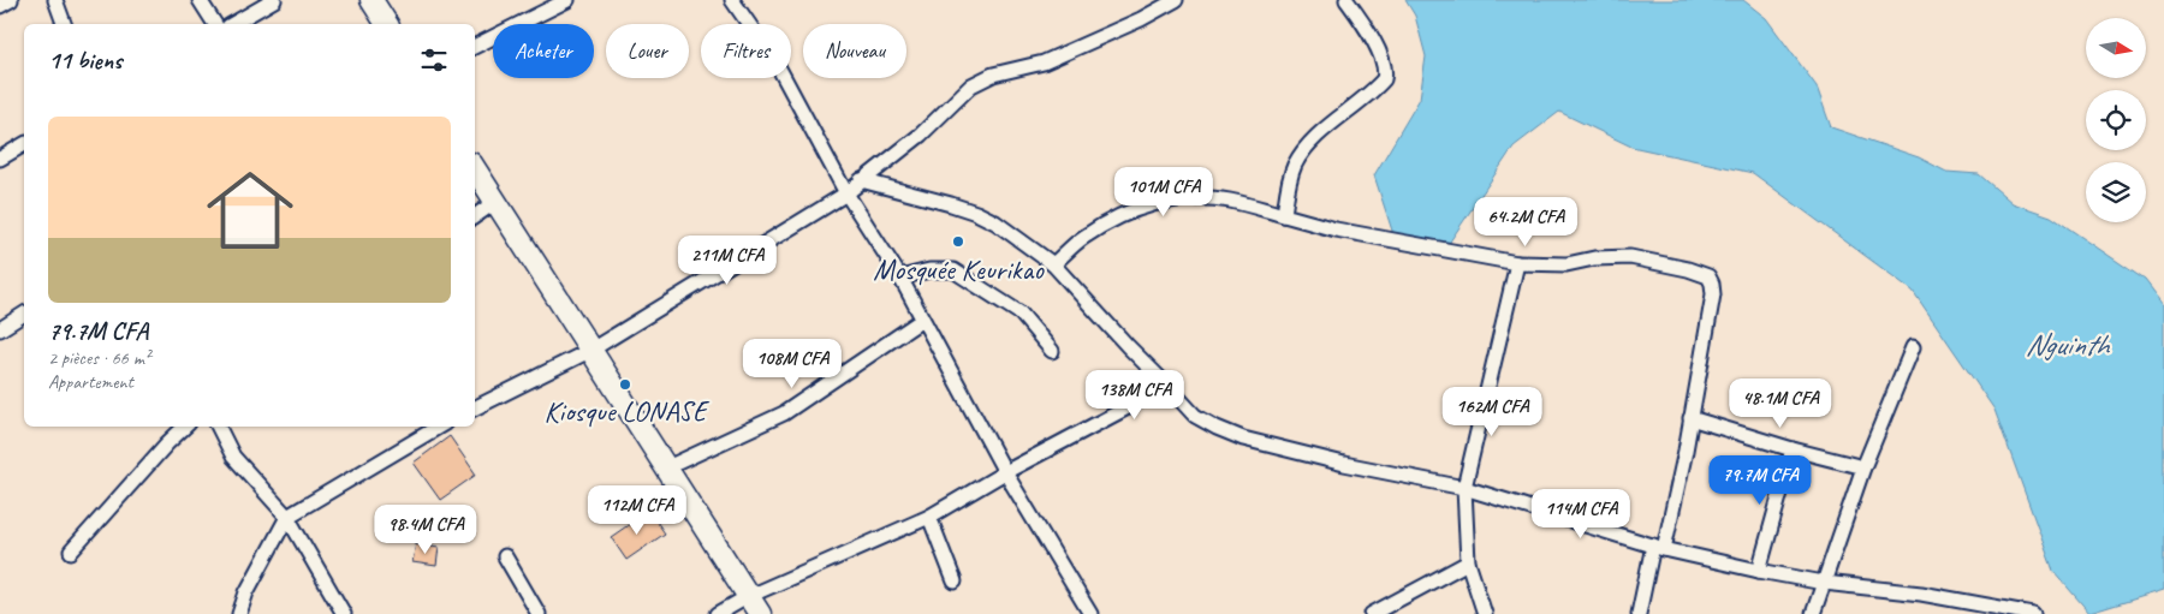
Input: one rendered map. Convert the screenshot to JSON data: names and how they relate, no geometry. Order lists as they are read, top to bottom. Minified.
{"water":["Nguinth"],"places":["Mosquée Keurikao","Kiosque LONASE"],"north":"right","page":{"chip":["Acheter","Louer","Filtres","Nouveau"],"heading":"11 biens","list":[{"name":"79.7M CFA","note":"2 pièces · 66 m² · Appartement"}],"price":["101M CFA","64.2M CFA","211M CFA","108M CFA","138M CFA","48.1M CFA","162M CFA","79.7M CFA","112M CFA","114M CFA","98.4M CFA"]}}
